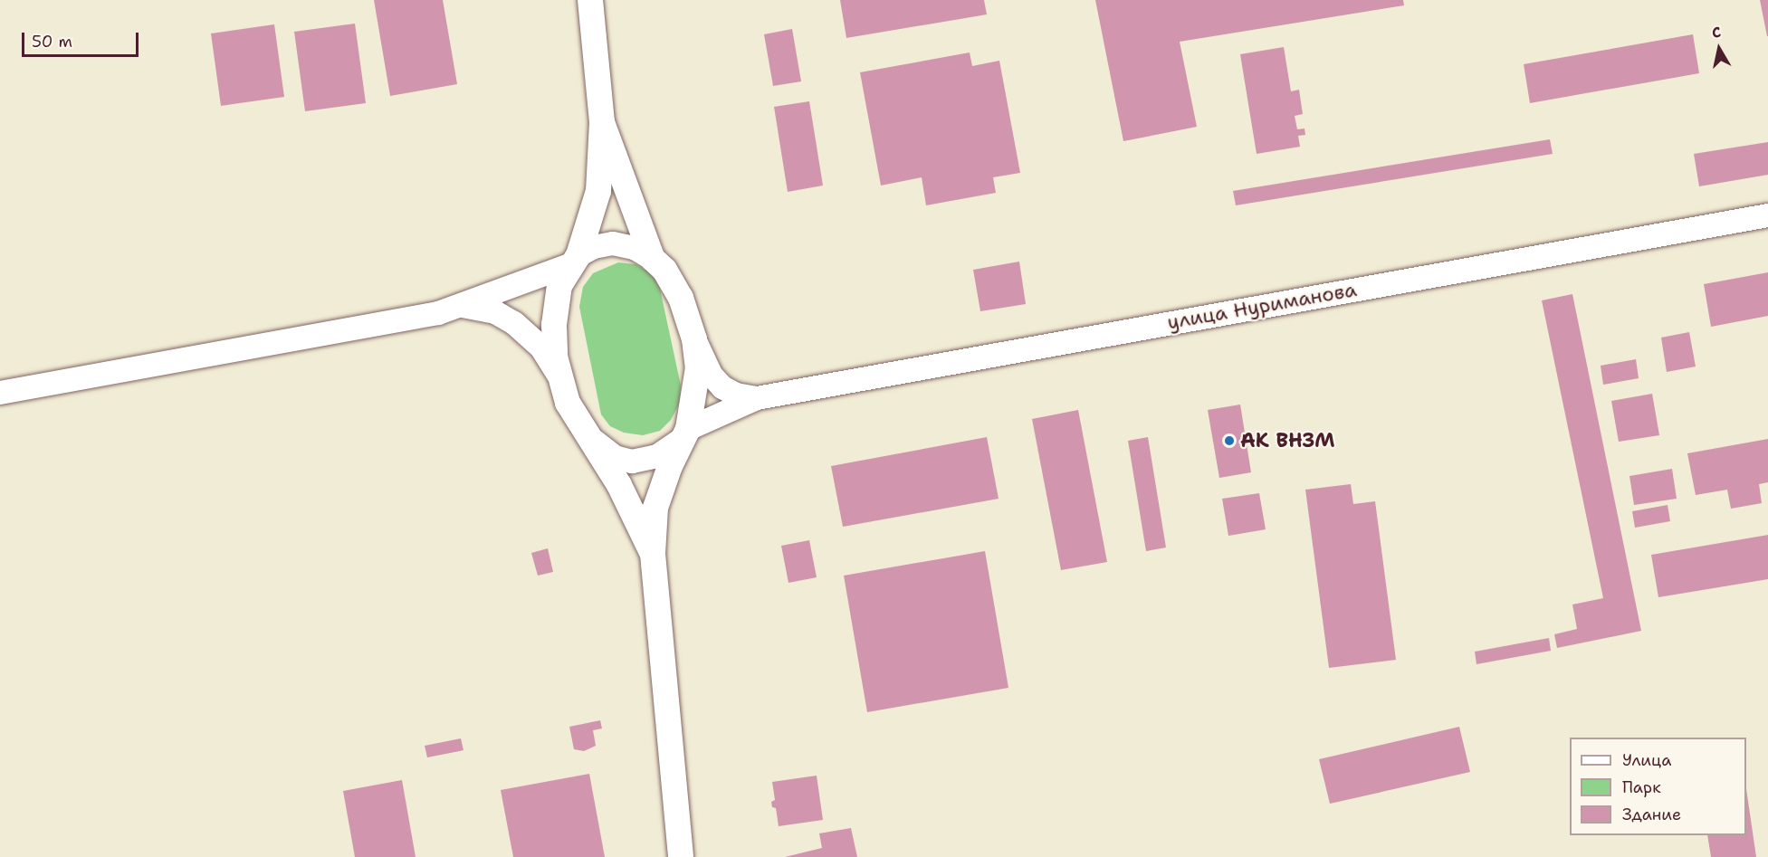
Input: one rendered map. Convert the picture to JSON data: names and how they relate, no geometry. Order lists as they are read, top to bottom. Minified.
{"streets":{"main road":["улица Нуриманова"]},"places":["АК ВНЗМ"],"legend":["Улица","Парк","Здание"],"scale_bar":"50 m","north":"top"}
